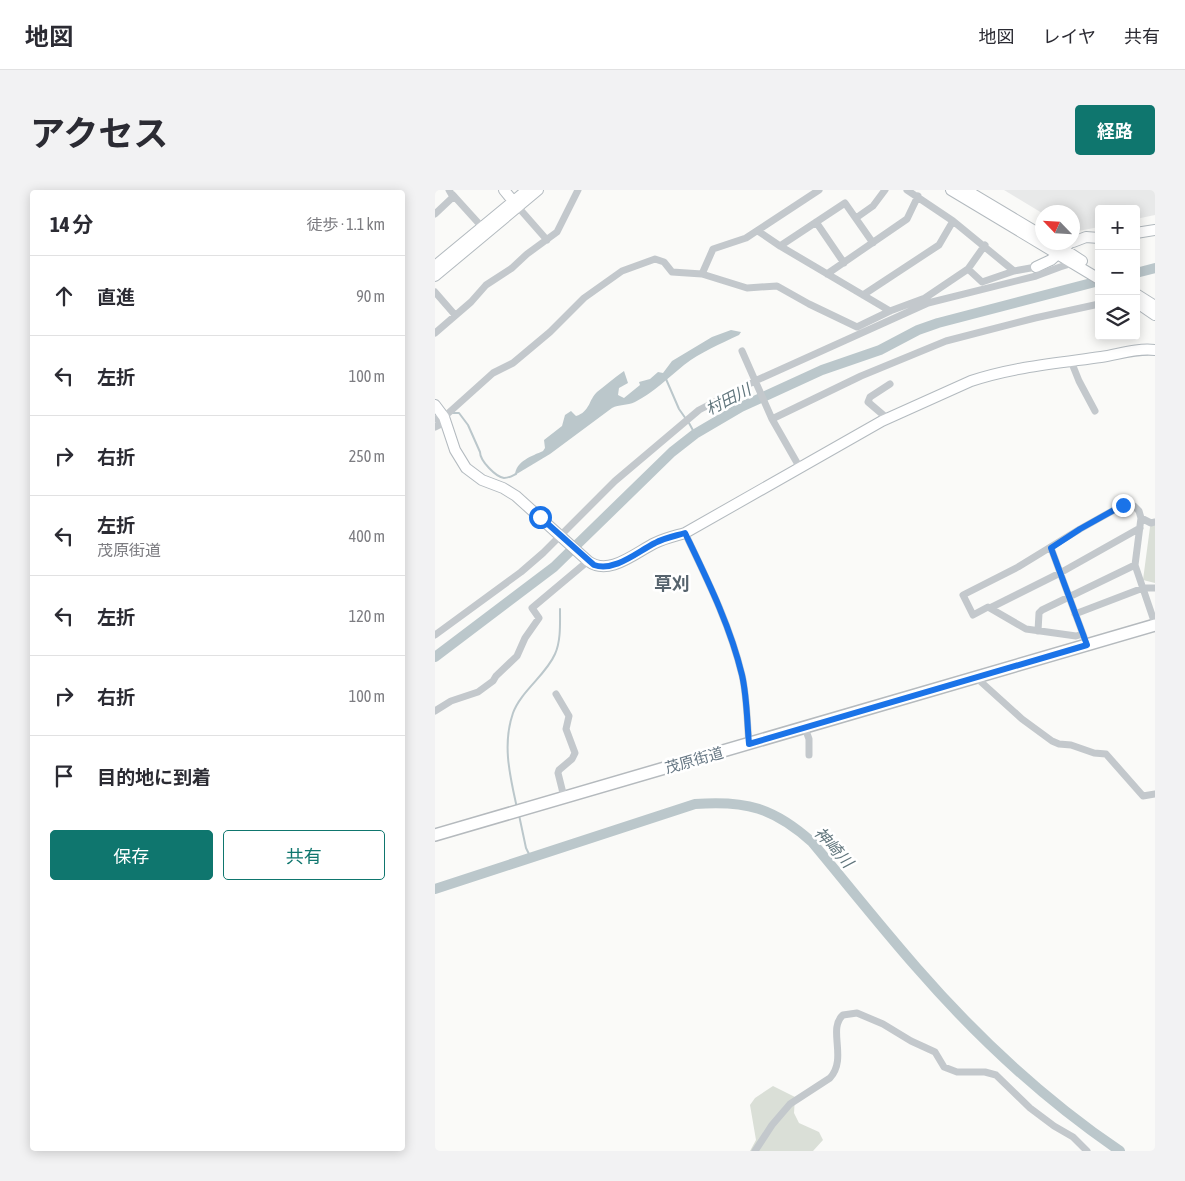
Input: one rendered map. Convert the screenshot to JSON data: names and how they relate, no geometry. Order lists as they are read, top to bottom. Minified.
{"streets":{"main road":["茂原街道"]},"districts":["草刈"],"water":["村田川","神崎川"],"north":"top left","page":{"header":"地図","nav":["地図","レイヤ","共有"],"title":"アクセス","buttons":["経路",["保存","共有"]],"heading":["14 分","徒歩 · 1.1 km"],"map_buttons":["+","−"],"list":[["直進","90 m"],["左折","100 m"],["右折","250 m"],["左折","茂原街道","400 m"],["左折","120 m"],["右折","100 m"],"目的地に到着"]}}
